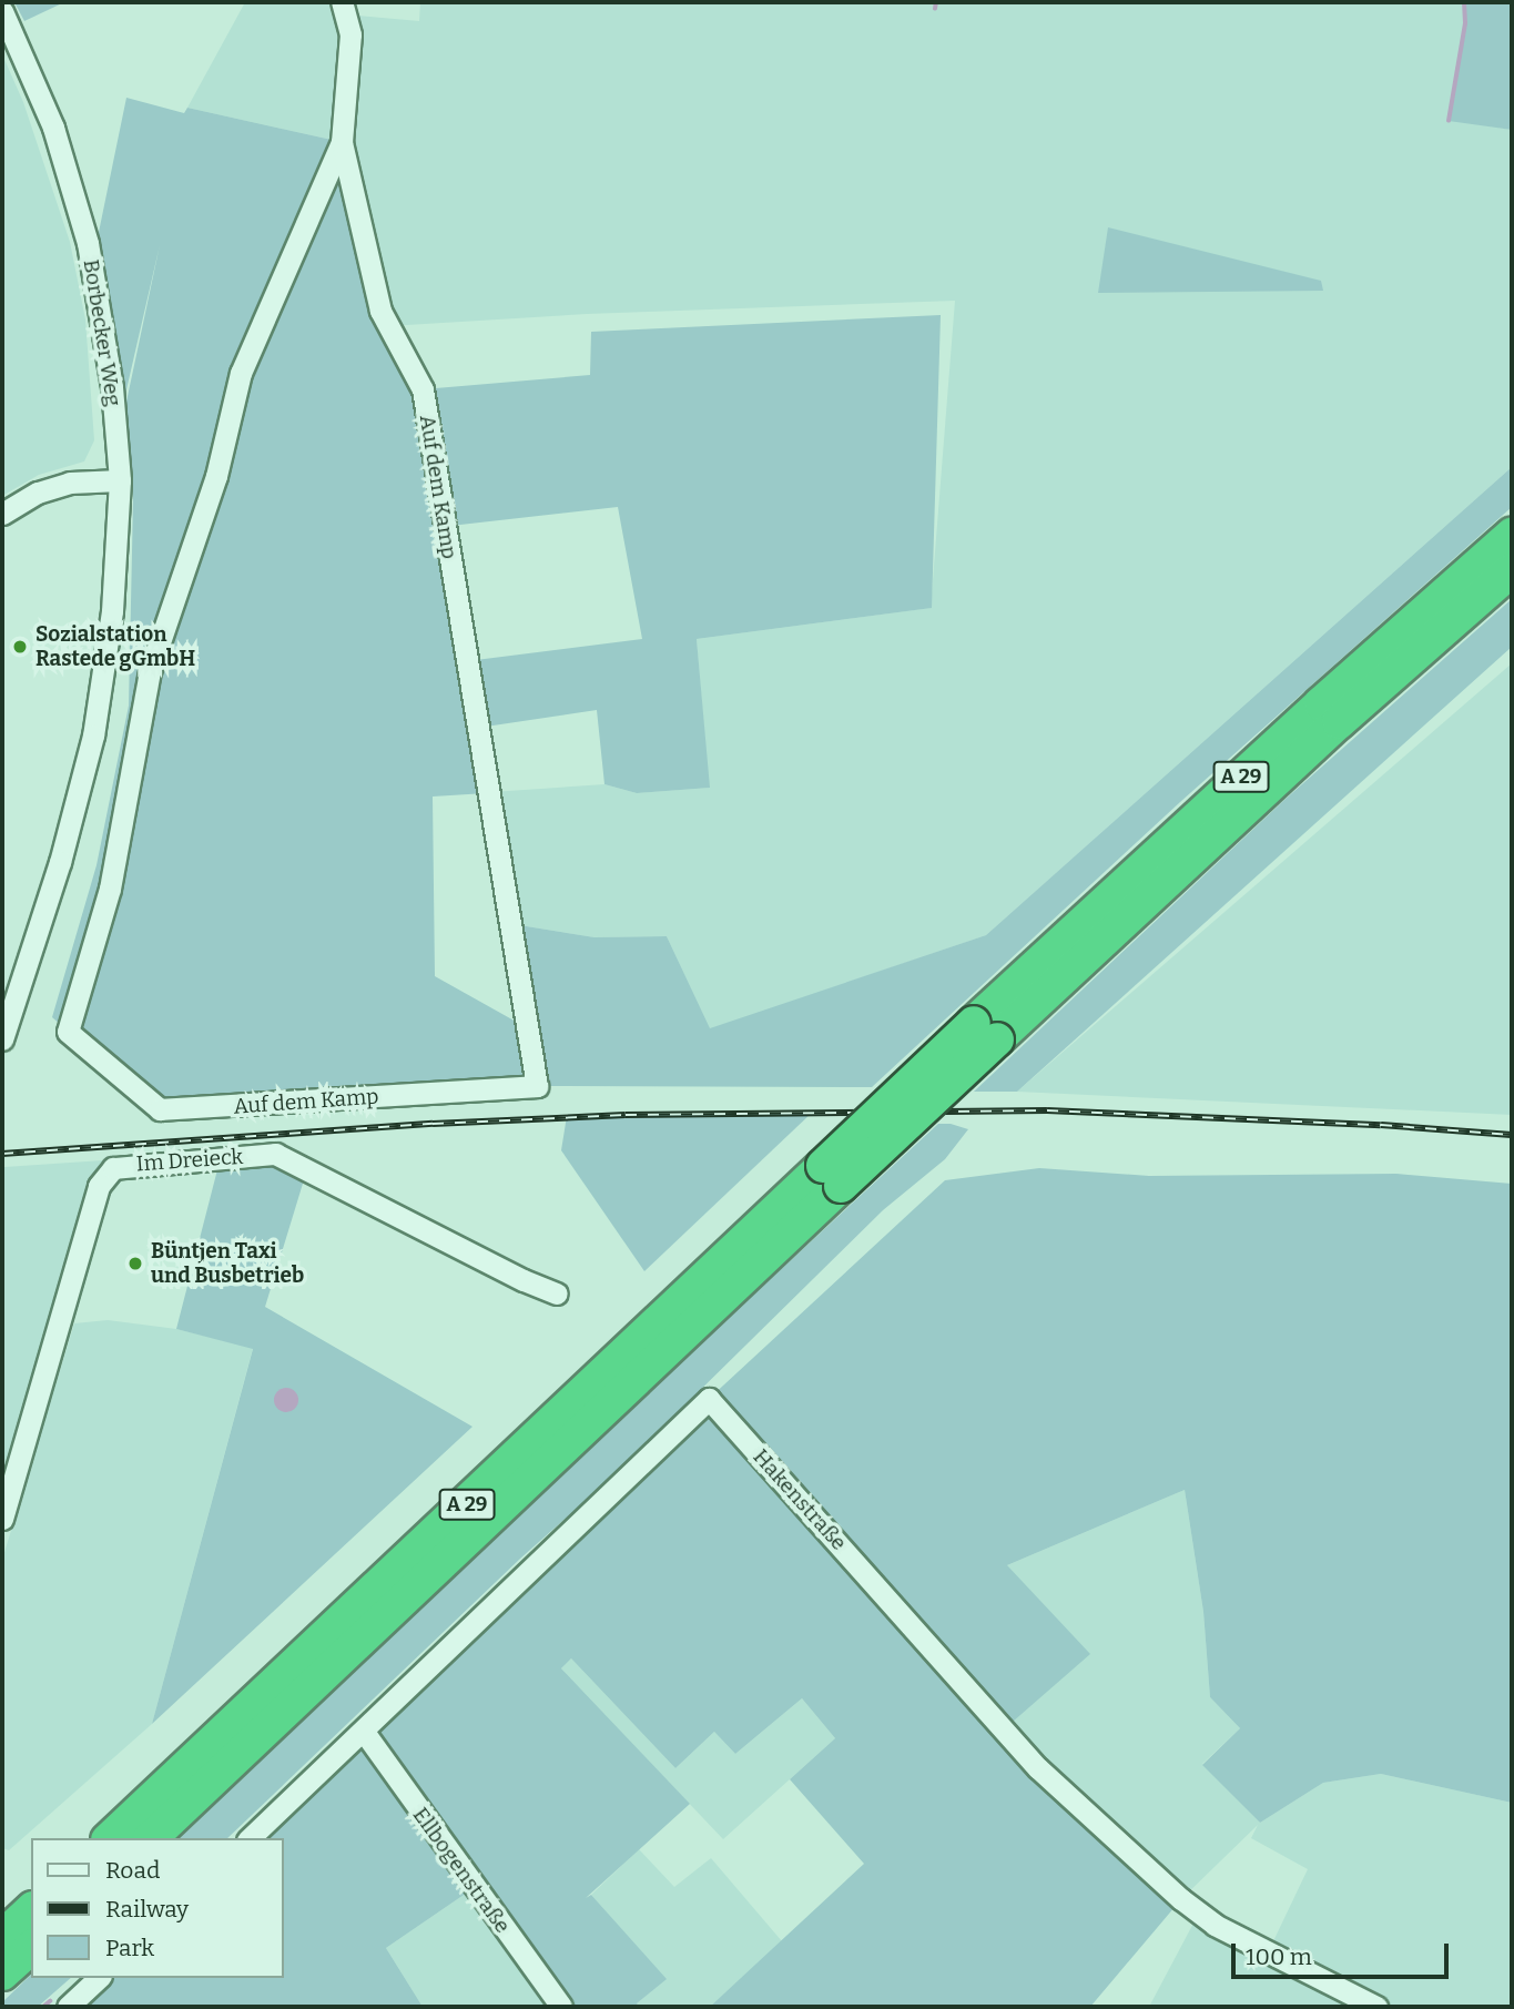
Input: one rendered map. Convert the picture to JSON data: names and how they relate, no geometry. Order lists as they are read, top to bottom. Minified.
{"streets":{"highway":["A 29"],"street":["Borbecker Weg","Auf dem Kamp","Im Dreieck","Hakenstraße","Ellbogenstraße"]},"crossings":[["Hakenstraße","Ellbogenstraße"]],"places":["Sozialstation Rastede gGmbH","Büntjen Taxi und Busbetrieb"],"legend":["Road","Railway","Park"],"scale_bar":"100 m"}
